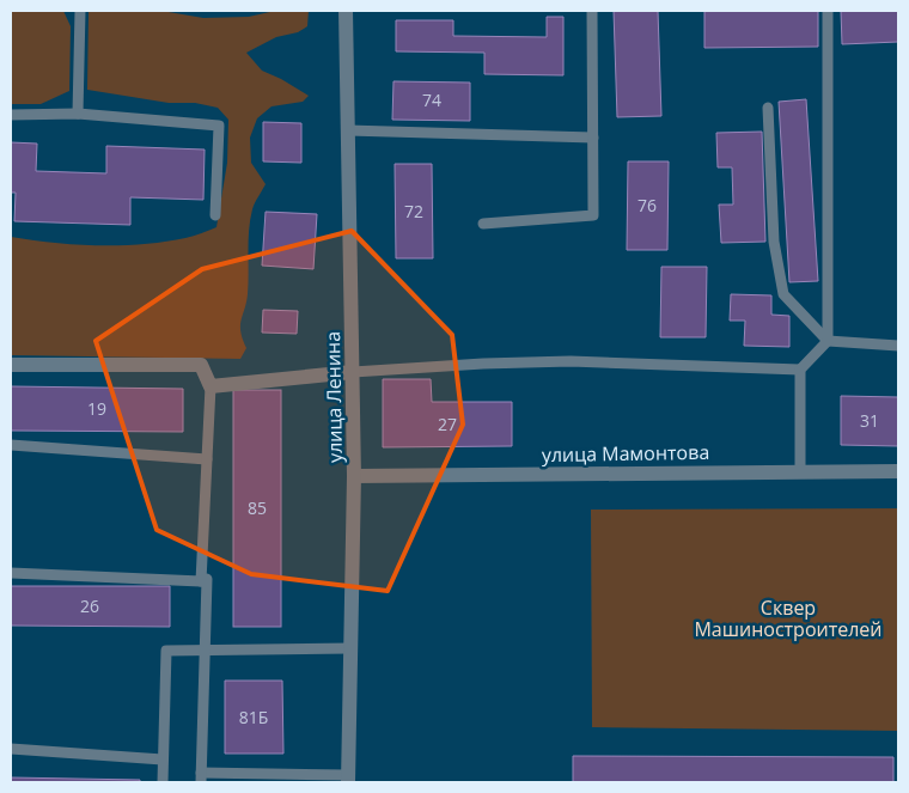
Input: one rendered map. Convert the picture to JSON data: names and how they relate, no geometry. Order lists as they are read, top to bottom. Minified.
{"streets":{"street":["улица Ленина","улица Мамонтова"]},"crossings":[["улица Ленина","улица Мамонтова"]],"parks":["Сквер Машиностроителей"],"house_numbers":["74","76","72","19","31","27","85","26","81Б"]}
